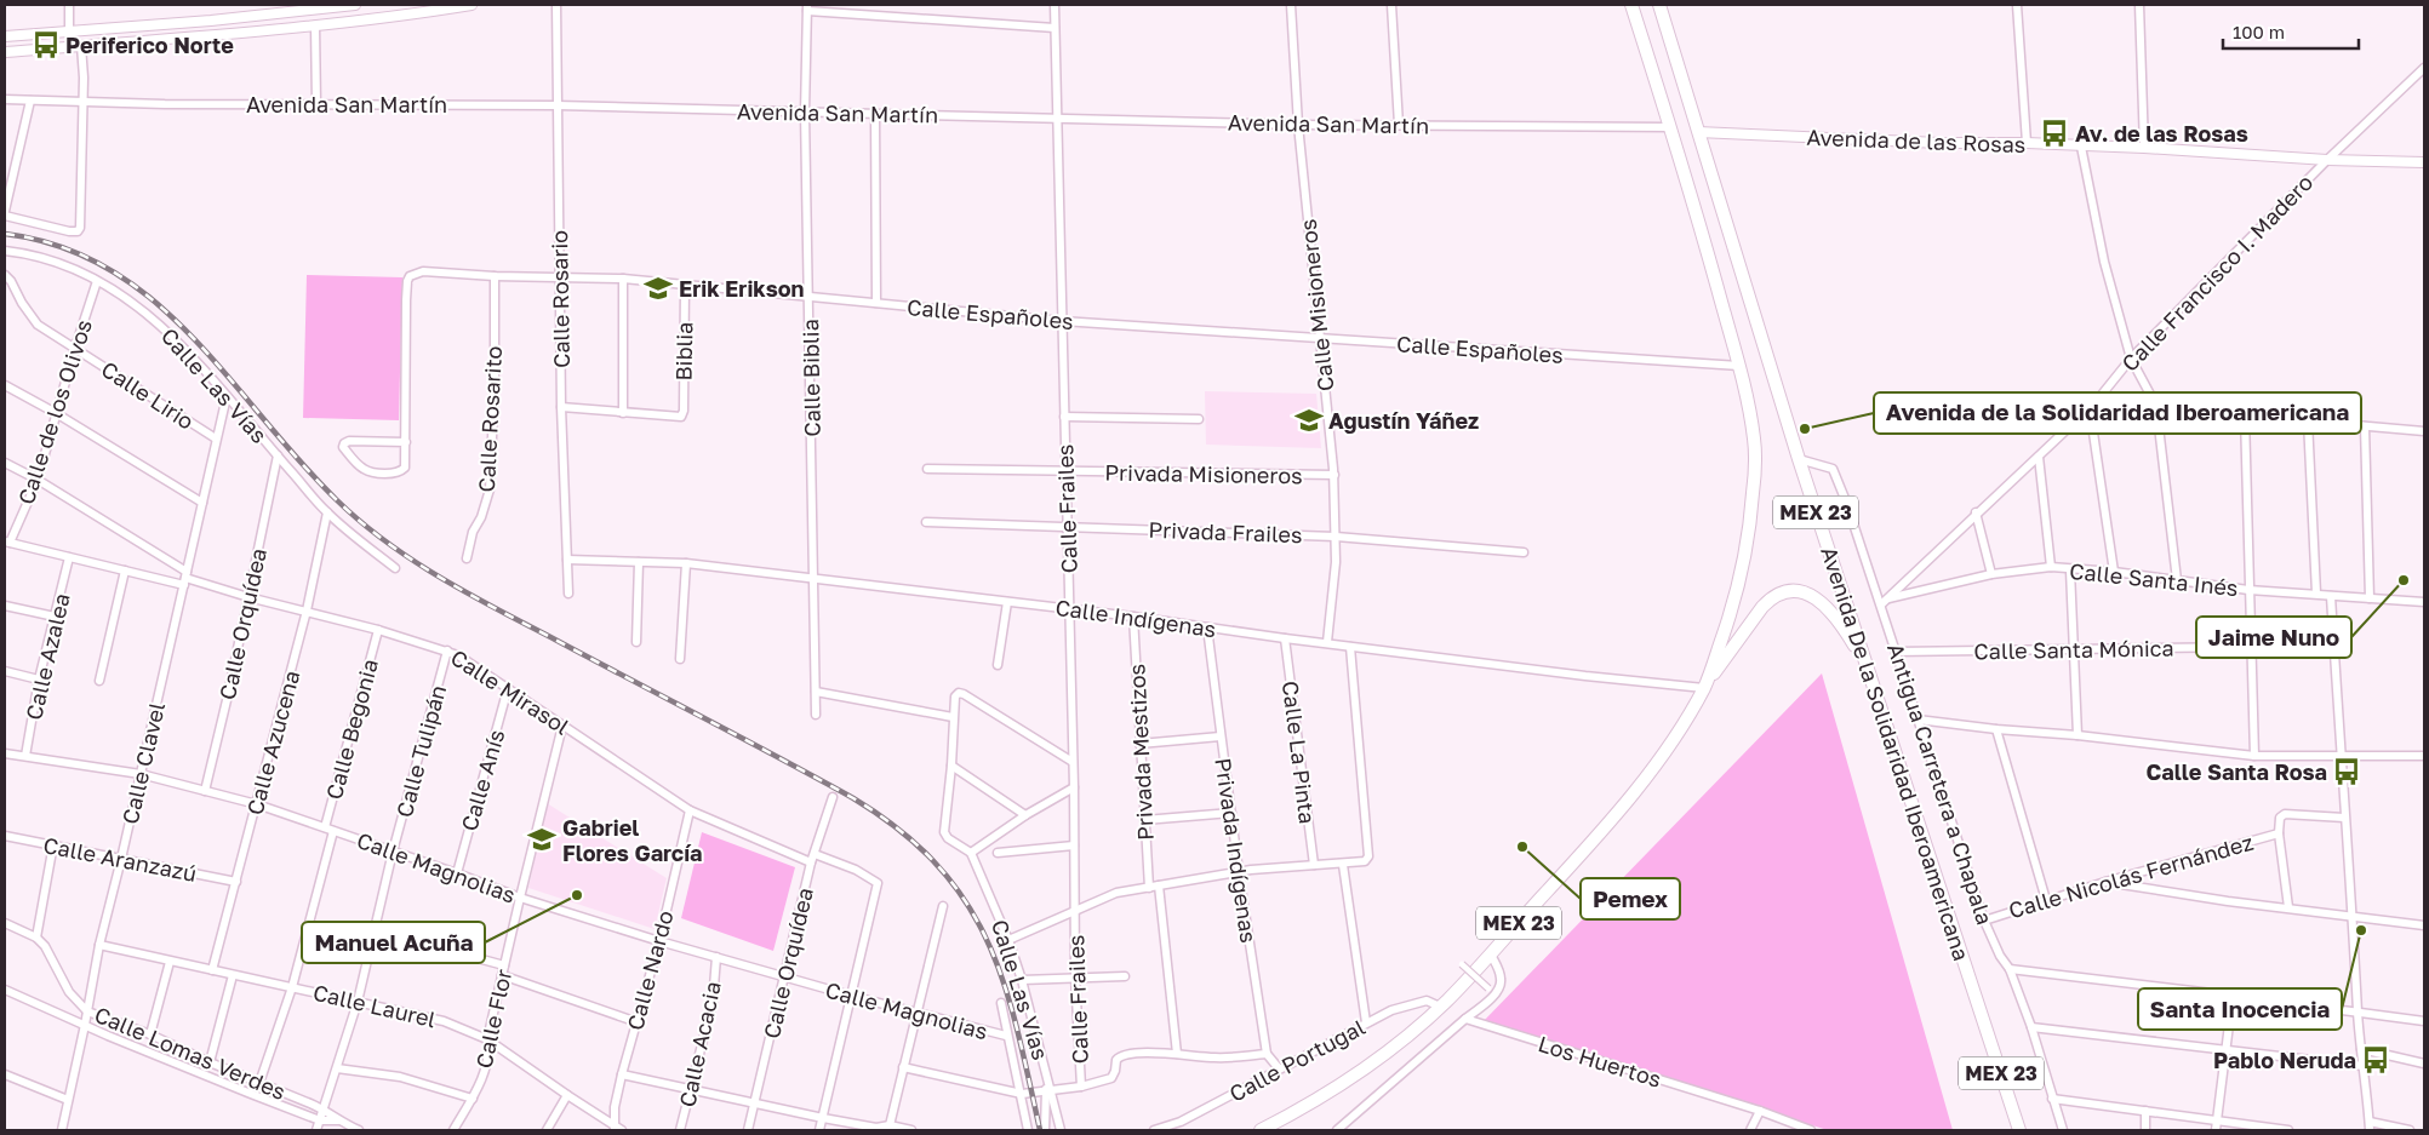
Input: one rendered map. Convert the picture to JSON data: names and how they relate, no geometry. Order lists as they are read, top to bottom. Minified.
{"streets":{"highway":["MEX 23","Avenida De la Solidaridad Iberoamericana"],"street":["Avenida San Martín","Avenida de las Rosas","Calle Francisco I. Madero","Calle Rosario","Calle Misioneros","Calle Españoles","Biblia","Calle Biblia","Calle Las Vías","Calle Lirio","Calle de los Olivos","Calle Rosarito","Privada Misioneros","Calle Frailes","Privada Frailes","Calle Santa Inés","Calle Indígenas","Calle Orquídea","Calle Santa Mónica","Calle Azalea","Calle Mirasol","Calle Begonia","Calle Azucena","Calle Tulipán","Privada Mestizos","Calle La Pinta","Calle Clavel","Calle Anís","Antigua Carretera a Chapala","Privada Indígenas","Calle Aranzazú","Calle Magnolias","Calle Nicolás Fernández","Calle Nardo","Calle Laurel","Calle Flor","Calle Acacia","Calle Lomas Verdes","Calle Portugal","Los Huertos"]},"crossings":[["Avenida San Martín","Calle Rosario"],["Avenida San Martín","Calle Misioneros"],["Avenida San Martín","Calle Biblia"],["Avenida San Martín","Calle Frailes"],["Avenida San Martín","MEX 23"],["Avenida de las Rosas","Calle Francisco I. Madero"],["Avenida de las Rosas","Avenida De la Solidaridad Iberoamericana"],["Calle Francisco I. Madero","Calle Santa Inés"],["Calle Francisco I. Madero","Antigua Carretera a Chapala"],["Calle Rosario","Calle Españoles"],["Calle Rosario","Calle Indígenas"],["Calle Misioneros","Calle Españoles"],["Calle Misioneros","Privada Misioneros"],["Calle Misioneros","Privada Frailes"],["Calle Misioneros","Calle Indígenas"],["Calle Españoles","Biblia"],["Calle Españoles","Calle Biblia"],["Calle Españoles","Calle Rosarito"],["Calle Españoles","Calle Frailes"],["Calle Españoles","MEX 23"],["Calle Biblia","Calle Indígenas"],["Calle Las Vías","Calle de los Olivos"],["Calle Las Vías","Calle Orquídea"],["Calle Las Vías","Calle Azucena"],["Calle Las Vías","Calle Clavel"],["Calle Las Vías","Calle Magnolias"],["Calle Lirio","Calle de los Olivos"],["Calle Lirio","Calle Clavel"],["Calle de los Olivos","Calle Mirasol"],["Privada Misioneros","Calle Frailes"],["Calle Frailes","Privada Frailes"],["Calle Frailes","Calle Indígenas"],["MEX 23","Calle Indígenas"],["MEX 23","Calle Portugal"],["Calle Santa Inés","Antigua Carretera a Chapala"],["Calle Indígenas","Privada Mestizos"],["Calle Indígenas","Calle La Pinta"],["Calle Indígenas","Privada Indígenas"],["Calle Orquídea","Calle Mirasol"],["Calle Orquídea","Calle Magnolias"],["Calle Santa Mónica","Antigua Carretera a Chapala"],["Calle Azalea","Calle Mirasol"],["Calle Azalea","Calle Magnolias"],["Calle Mirasol","Calle Begonia"],["Calle Mirasol","Calle Azucena"],["Calle Mirasol","Calle Tulipán"],["Calle Mirasol","Calle Clavel"],["Calle Mirasol","Calle Anís"],["Calle Mirasol","Calle Magnolias"],["Calle Mirasol","Calle Nardo"],["Calle Mirasol","Calle Flor"],["Calle Begonia","Calle Magnolias"],["Calle Begonia","Calle Laurel"],["Calle Begonia","Calle Lomas Verdes"],["Calle Azucena","Calle Aranzazú"],["Calle Azucena","Calle Magnolias"],["Calle Azucena","Calle Laurel"],["Calle Tulipán","Calle Magnolias"],["Calle Tulipán","Calle Laurel"],["Calle Tulipán","Calle Lomas Verdes"],["Avenida De la Solidaridad Iberoamericana","Antigua Carretera a Chapala"],["Calle Clavel","Calle Aranzazú"],["Calle Clavel","Calle Magnolias"],["Calle Clavel","Calle Laurel"],["Calle Clavel","Calle Lomas Verdes"],["Calle Anís","Calle Magnolias"],["Antigua Carretera a Chapala","Calle Nicolás Fernández"],["Calle Magnolias","Calle Nardo"],["Calle Magnolias","Calle Flor"],["Calle Magnolias","Calle Acacia"],["Calle Nardo","Calle Laurel"],["Calle Laurel","Calle Flor"]],"places":{"bus stop":["Periferico Norte","Av. de las Rosas","Calle Santa Rosa","Pablo Neruda"],"school or university":["Erik Erikson","Agustín Yáñez","Gabriel Flores García"],"other":["Avenida de la Solidaridad Iberoamericana","Jaime Nuno","Pemex","Manuel Acuña","Santa Inocencia"]},"scale_bar":"100 m"}
